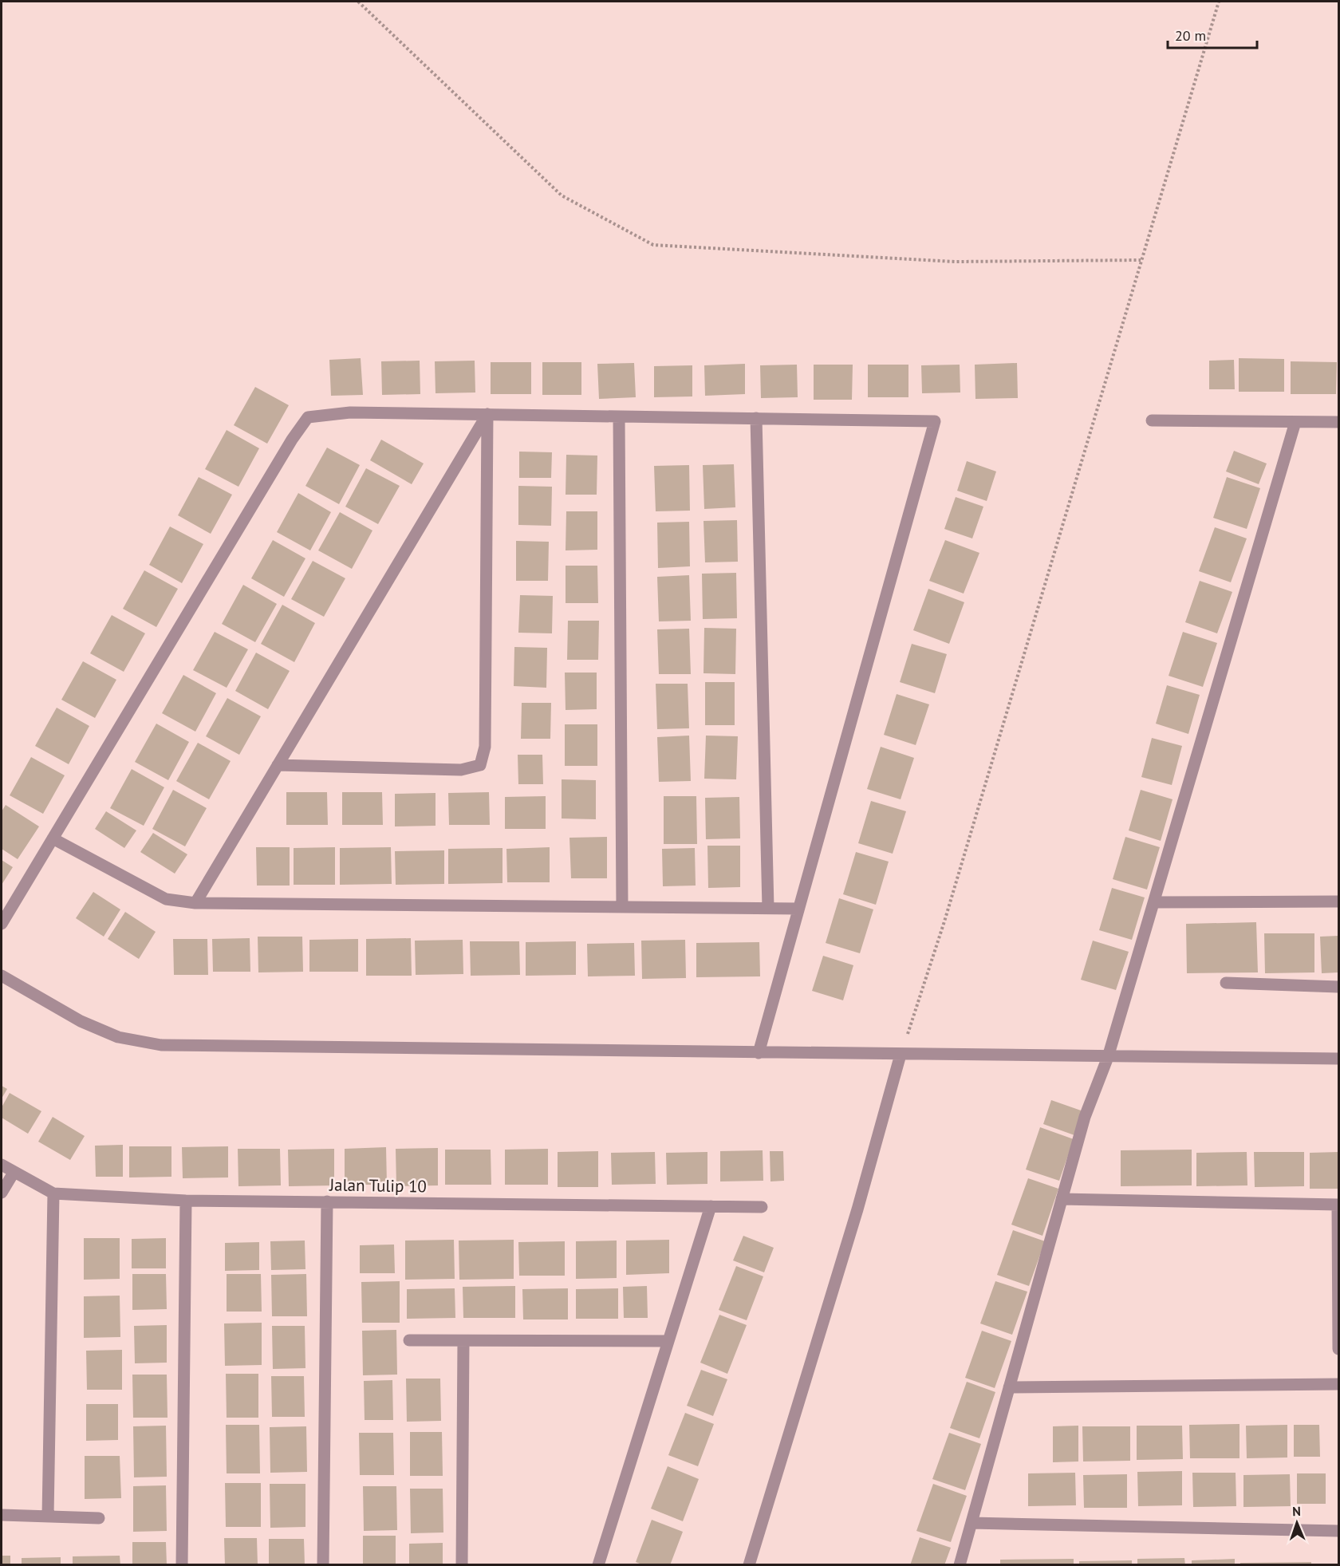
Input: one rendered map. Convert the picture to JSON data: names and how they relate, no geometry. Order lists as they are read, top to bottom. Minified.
{"streets":{"street":["Jalan Tulip 10"]},"scale_bar":"20 m","north":"top"}
